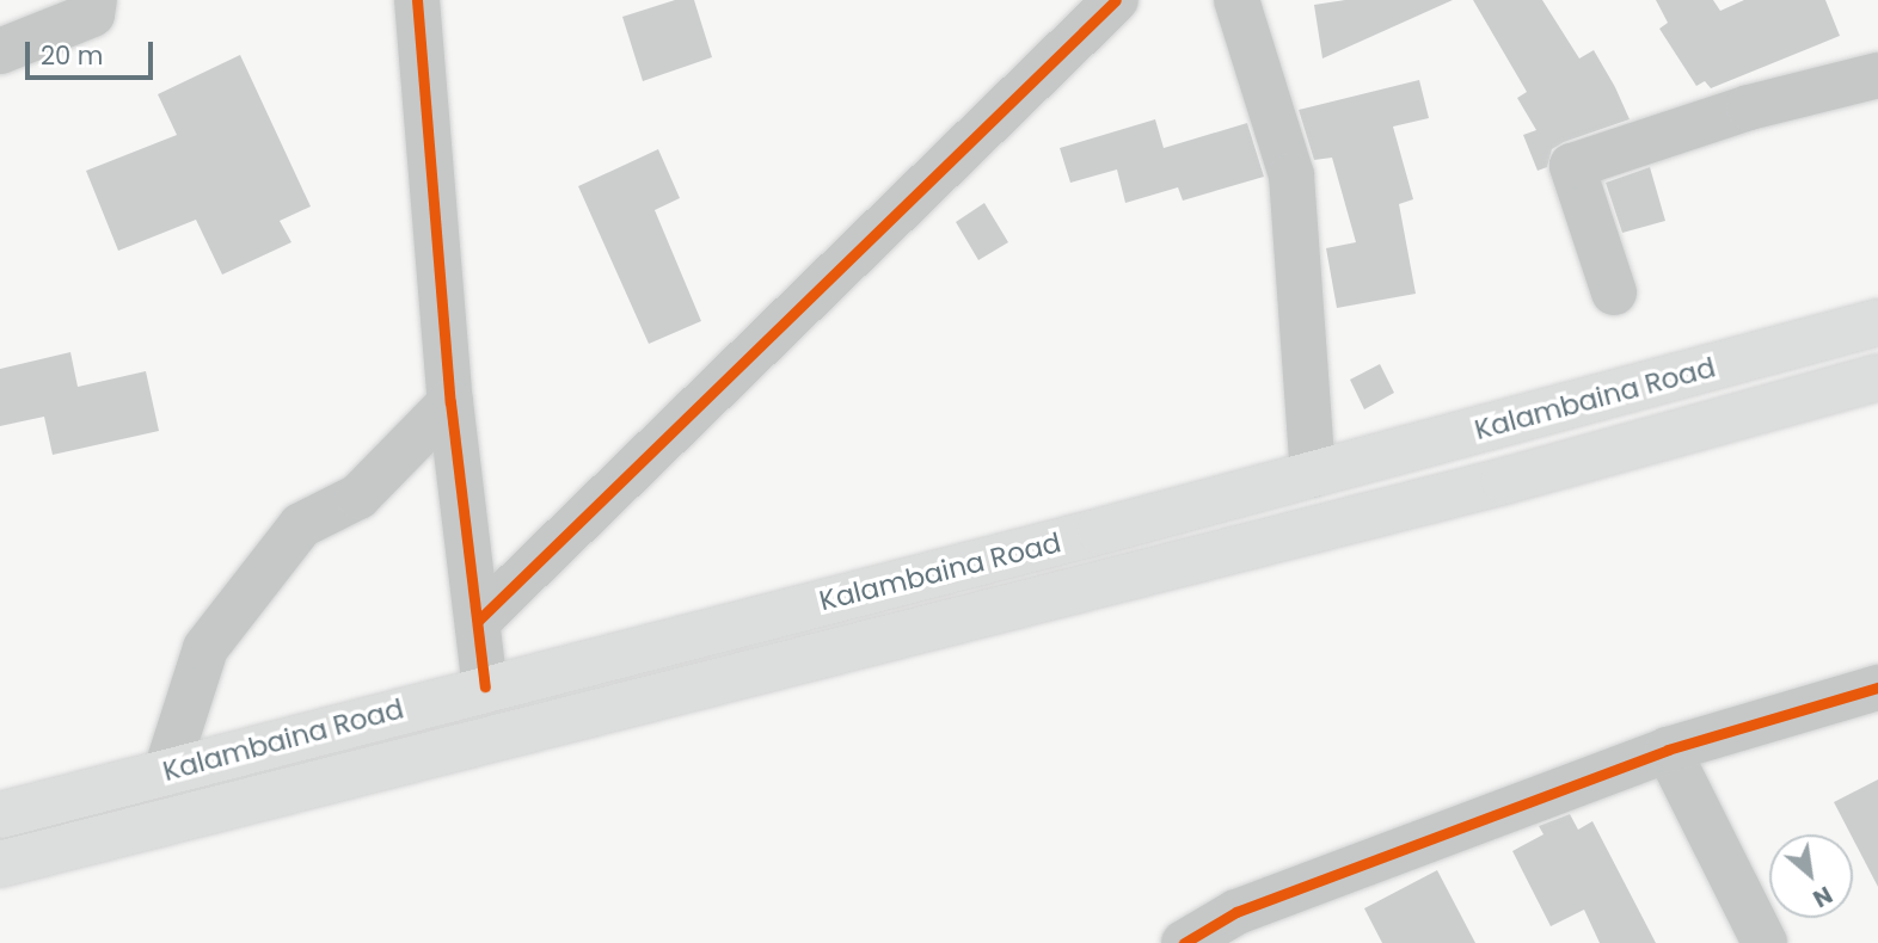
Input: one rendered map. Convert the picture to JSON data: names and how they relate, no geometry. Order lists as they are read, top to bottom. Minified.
{"streets":{"main road":["Kalambaina Road"]},"scale_bar":"20 m","north":"bottom right"}
